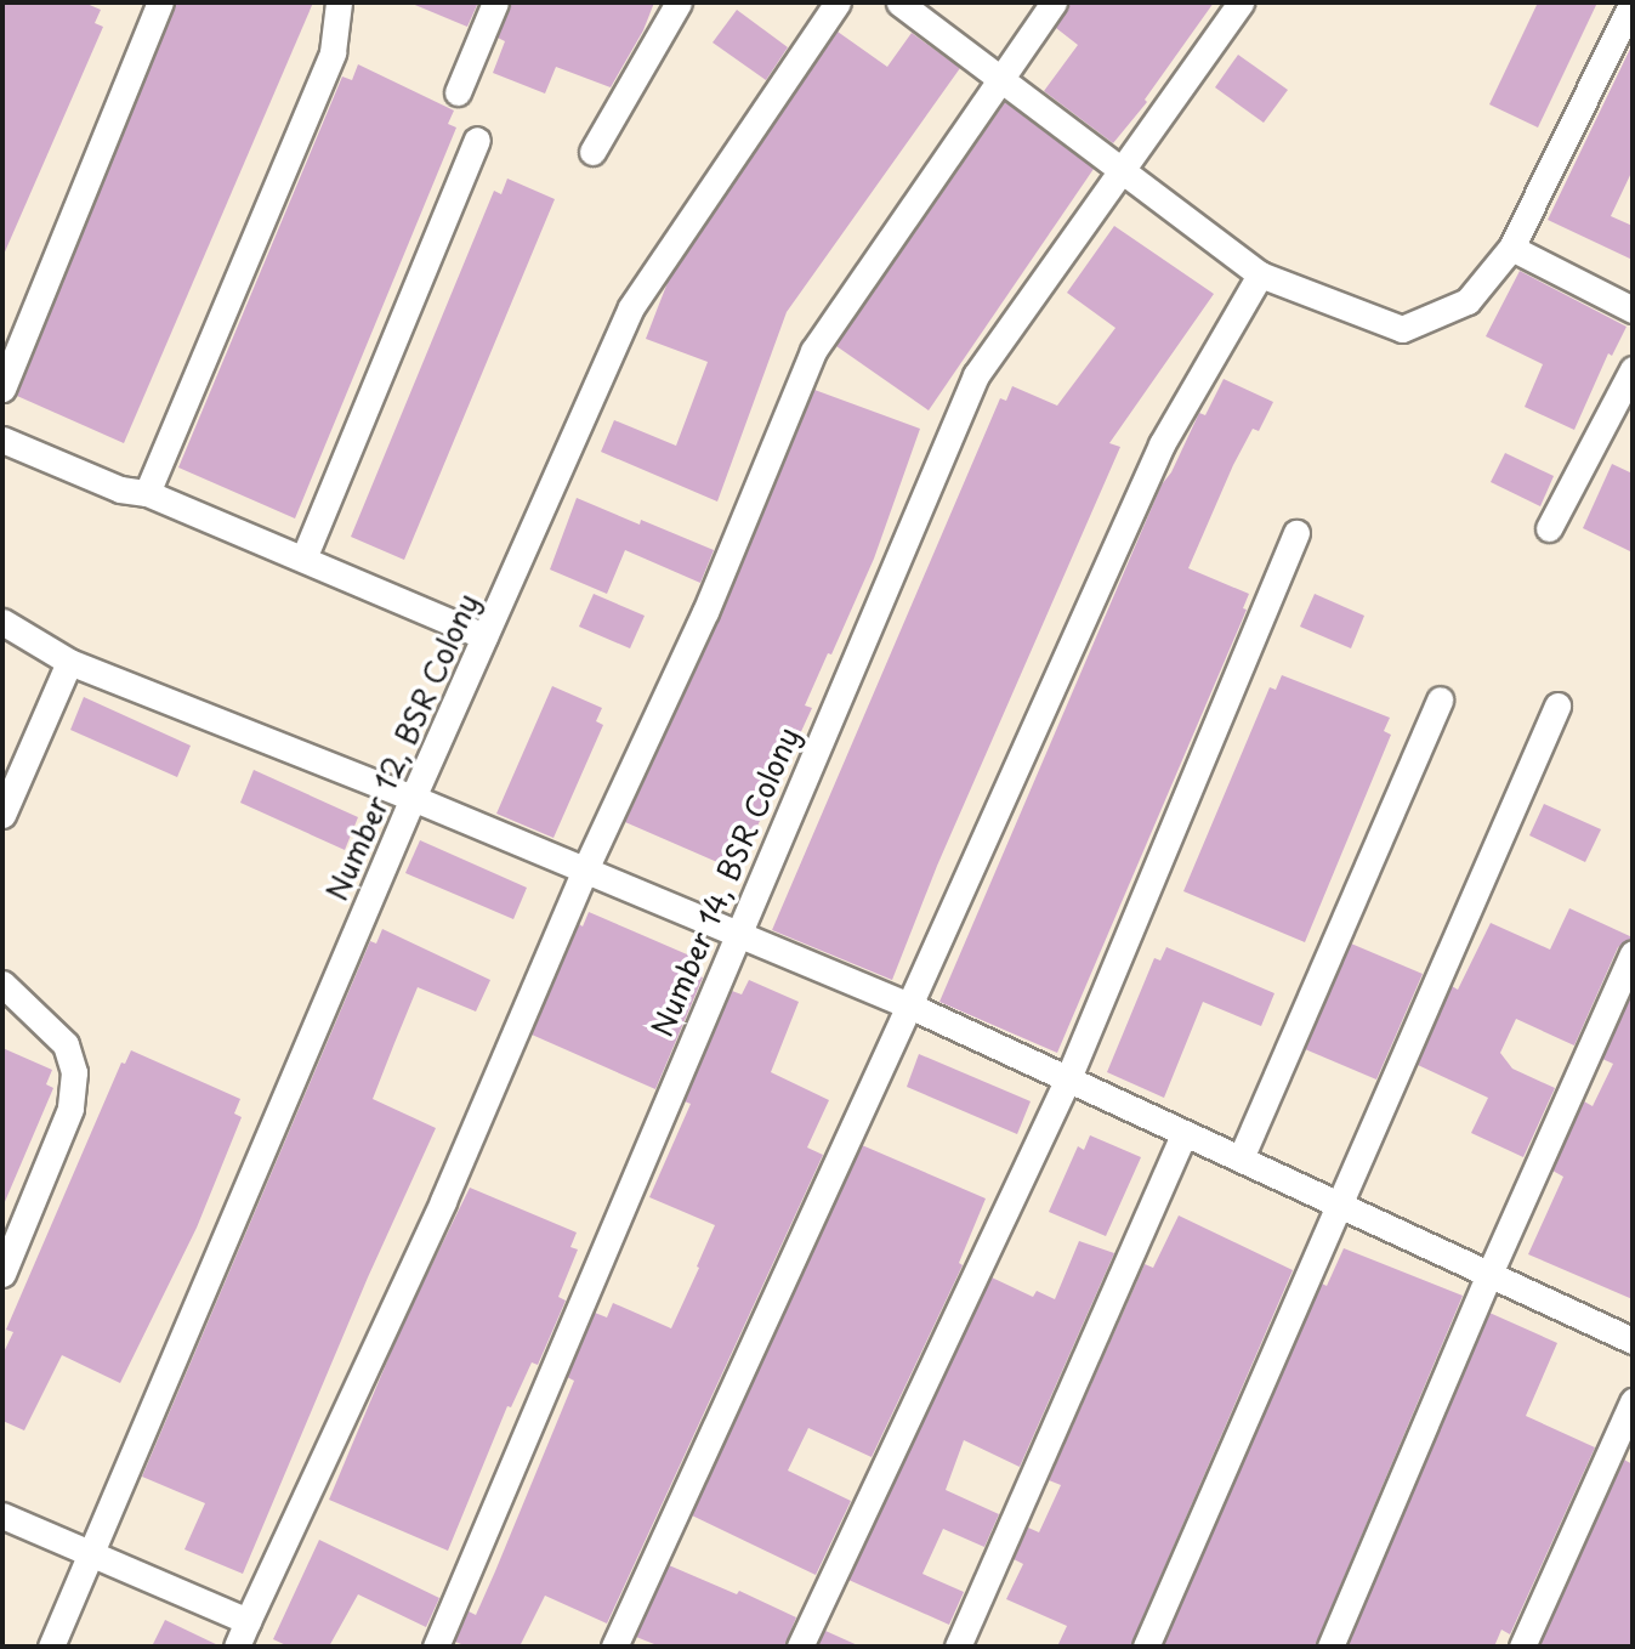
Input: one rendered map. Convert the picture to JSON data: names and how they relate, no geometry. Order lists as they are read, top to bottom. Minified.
{"streets":{"street":["Number 12, BSR Colony","Number 14, BSR Colony"]}}
